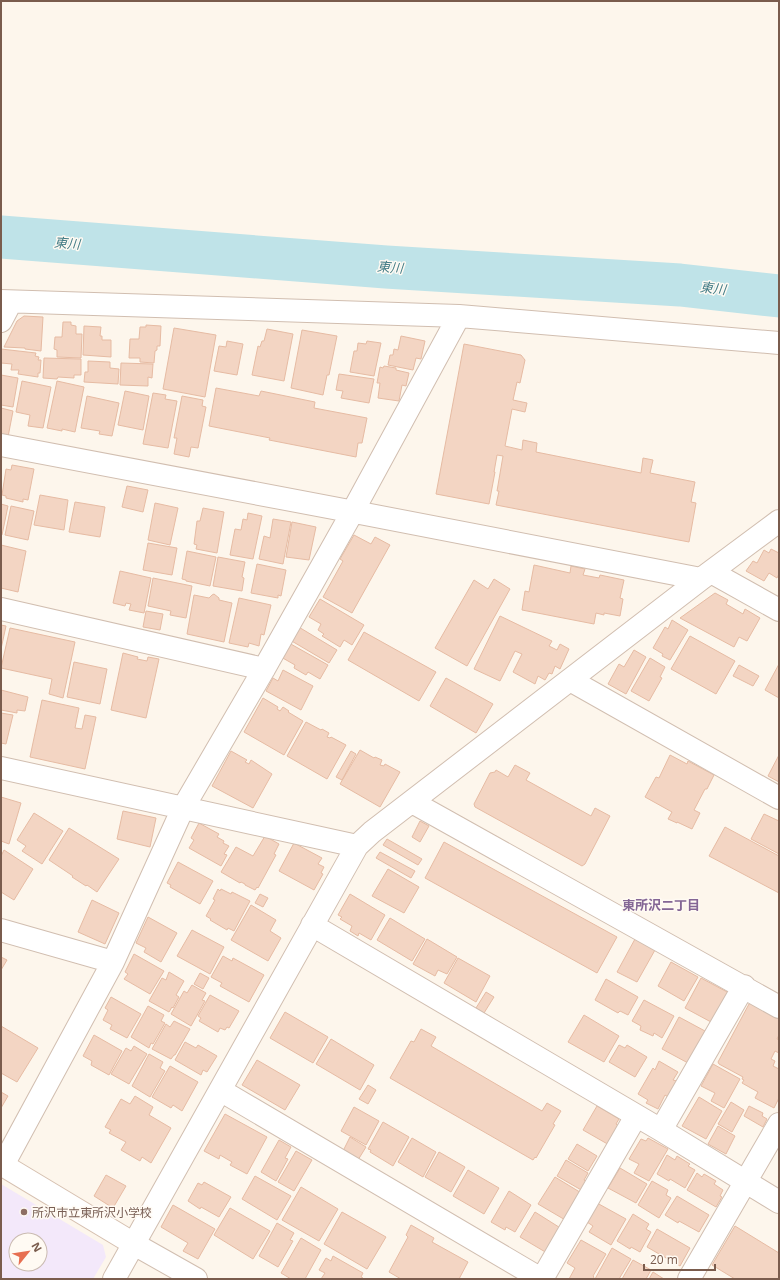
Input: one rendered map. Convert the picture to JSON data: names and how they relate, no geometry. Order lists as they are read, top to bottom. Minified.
{"districts":["東所沢二丁目"],"water":["東川"],"places":["所沢市立東所沢小学校"],"scale_bar":"20 m","north":"top right"}
